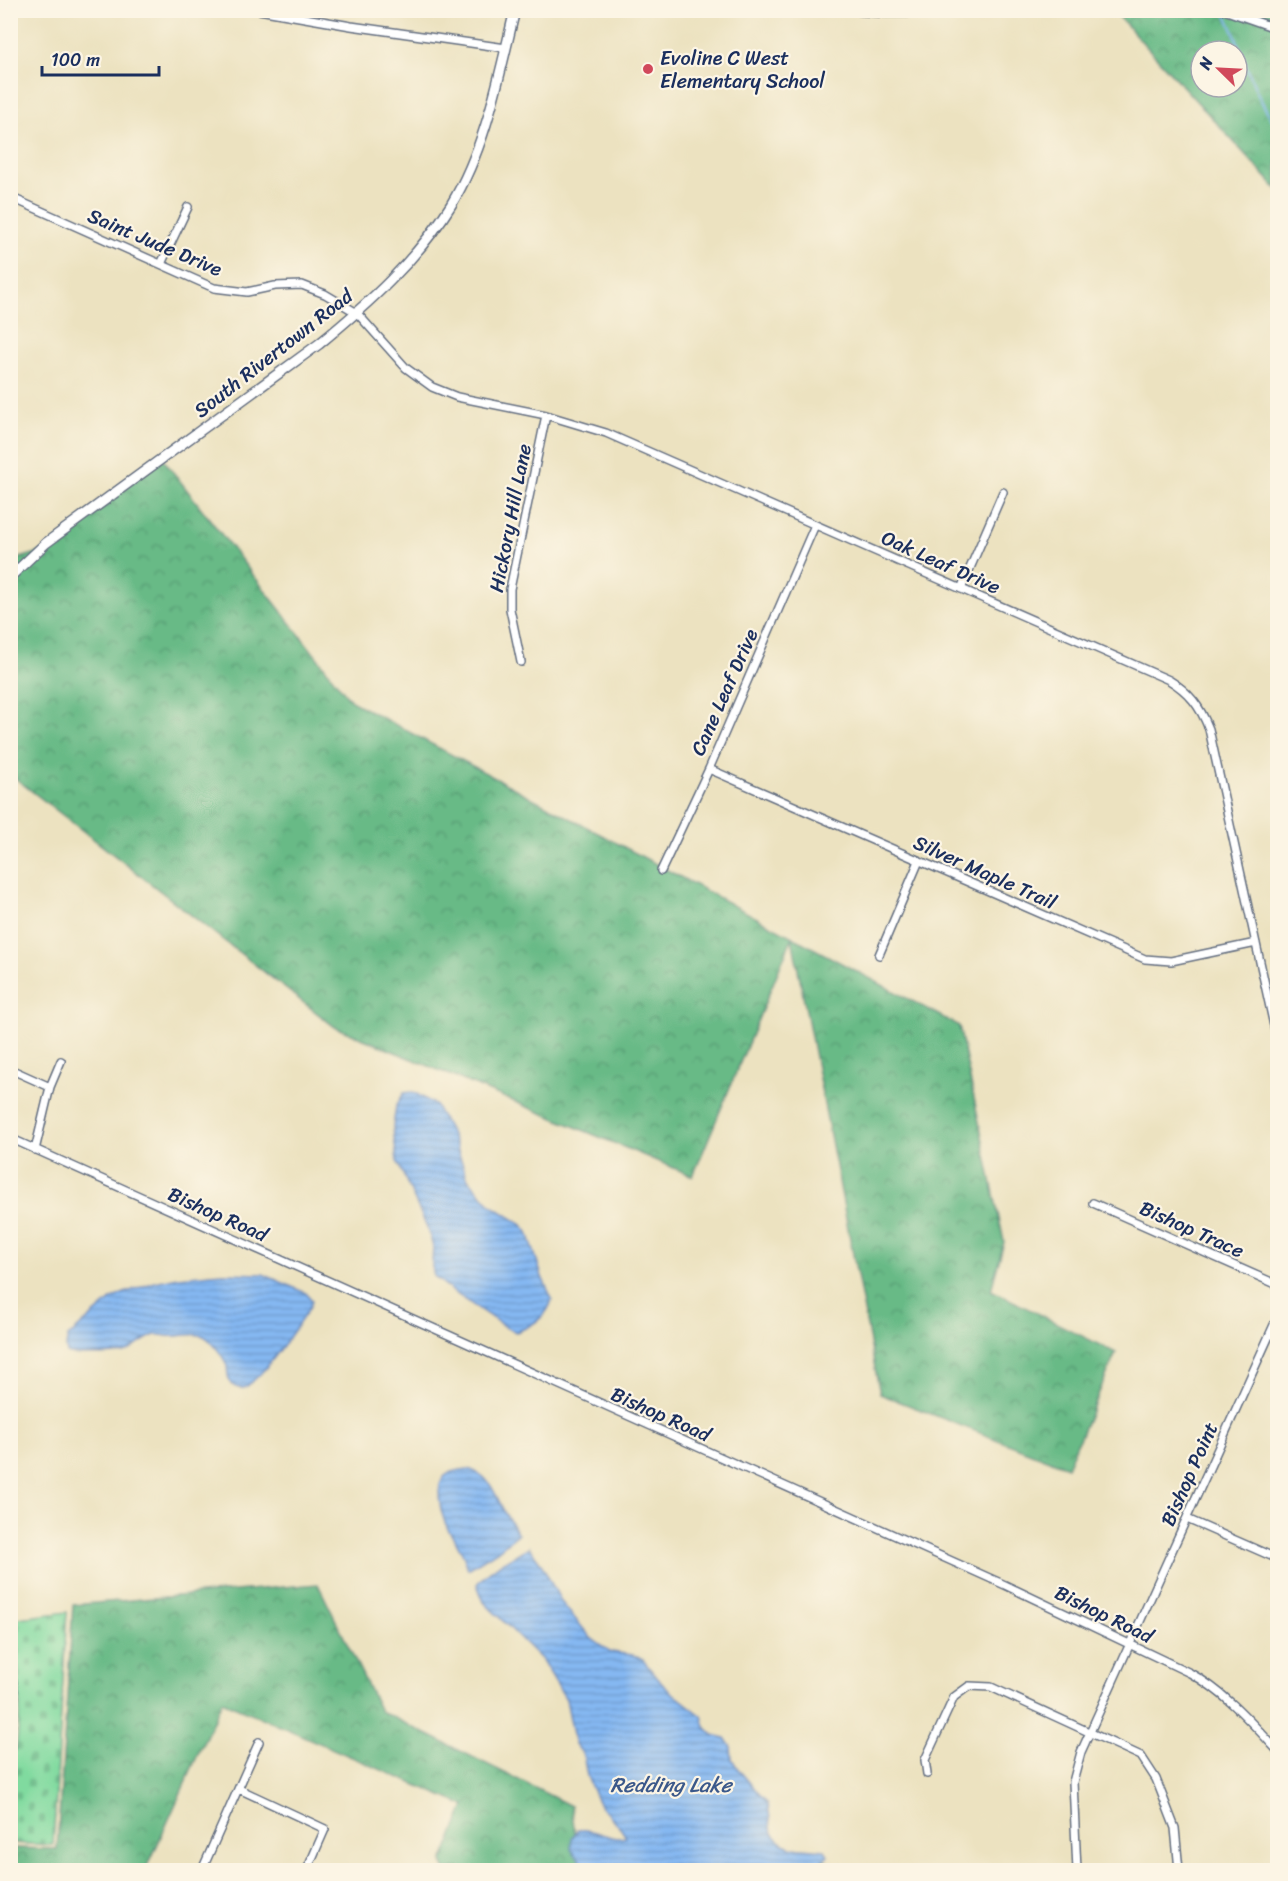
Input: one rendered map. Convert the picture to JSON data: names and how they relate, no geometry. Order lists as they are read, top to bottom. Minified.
{"streets":{"main road":["South Rivertown Road"],"street":["Saint Jude Drive","Hickory Hill Lane","Oak Leaf Drive","Cane Leaf Drive","Silver Maple Trail","Bishop Road","Bishop Trace","Bishop Point"]},"crossings":[["Saint Jude Drive","South Rivertown Road"],["Saint Jude Drive","Oak Leaf Drive"],["South Rivertown Road","Oak Leaf Drive"],["Hickory Hill Lane","Oak Leaf Drive"],["Oak Leaf Drive","Cane Leaf Drive"],["Oak Leaf Drive","Silver Maple Trail"],["Cane Leaf Drive","Silver Maple Trail"],["Bishop Road","Bishop Point"]],"water":["Redding Lake"],"places":["Evoline C West Elementary School"],"scale_bar":"100 m","north":"top left"}
